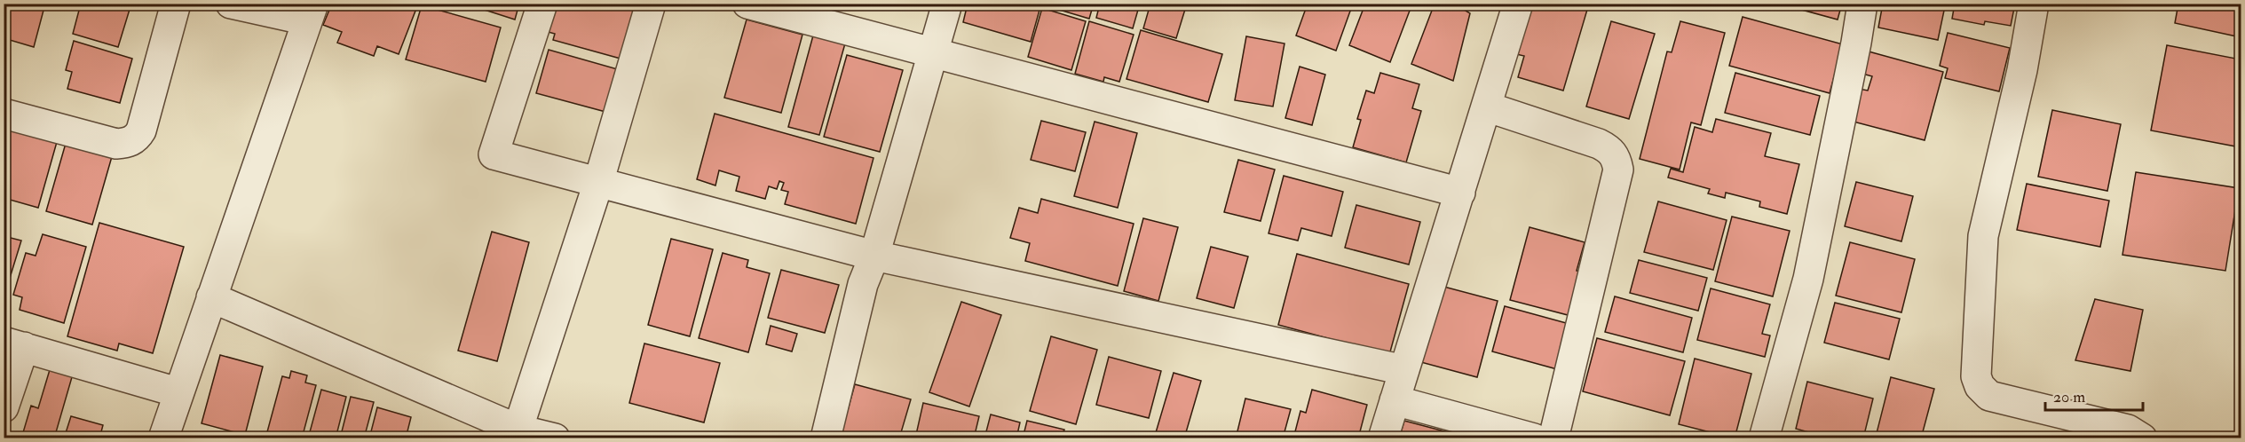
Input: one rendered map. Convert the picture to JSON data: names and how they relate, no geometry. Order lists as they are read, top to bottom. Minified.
{"scale_bar":"20 m"}
